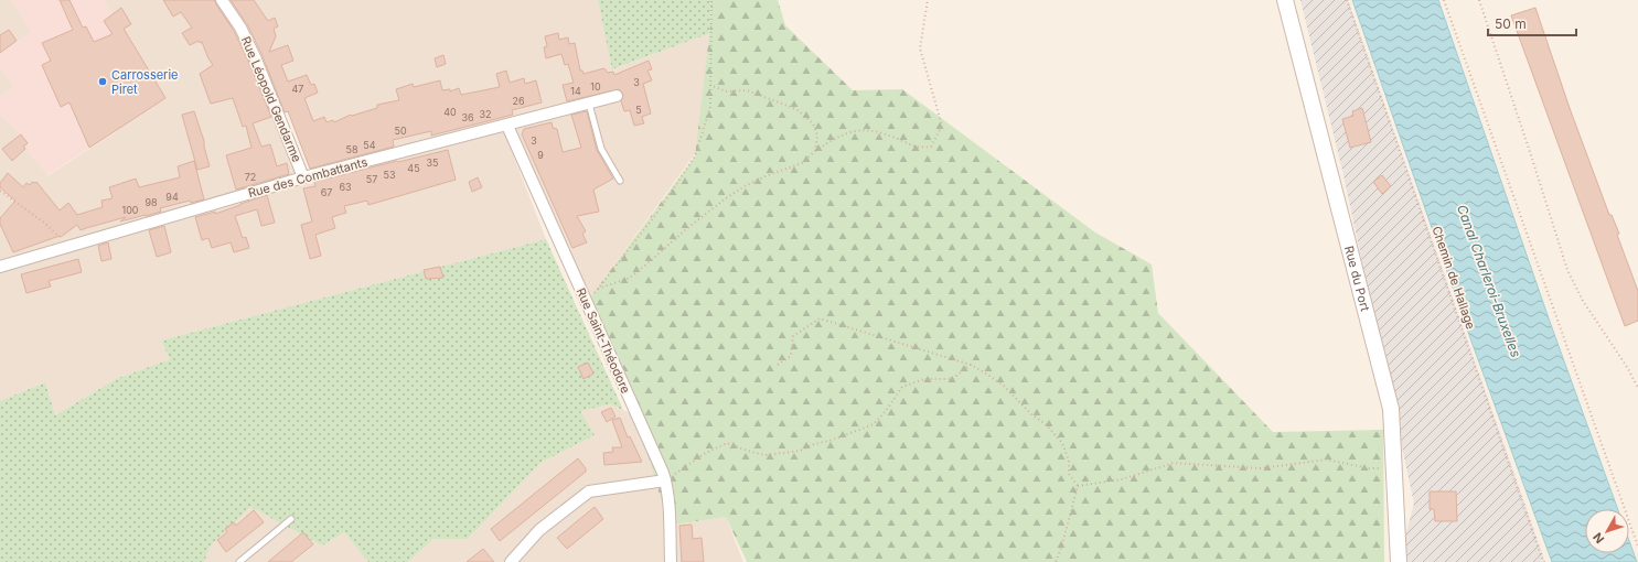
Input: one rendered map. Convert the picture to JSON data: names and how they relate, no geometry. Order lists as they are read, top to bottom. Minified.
{"streets":{"main road":["Rue du Port"],"street":["Rue Léopold Gendarme","Rue des Combattants","Rue Saint-Théodore"],"path":["Chemin de Hallage"]},"crossings":[["Rue Léopold Gendarme","Rue des Combattants"],["Rue des Combattants","Rue Saint-Théodore"]],"water":["Canal Charleroi-Bruxelles"],"places":["Carrosserie Piret"],"house_numbers":["3","10","47","14","26","5","40","32","36","50","3","54","58","9","35","45","53","72","57","63","67","94","98","100"],"scale_bar":"50 m","north":"bottom left"}
